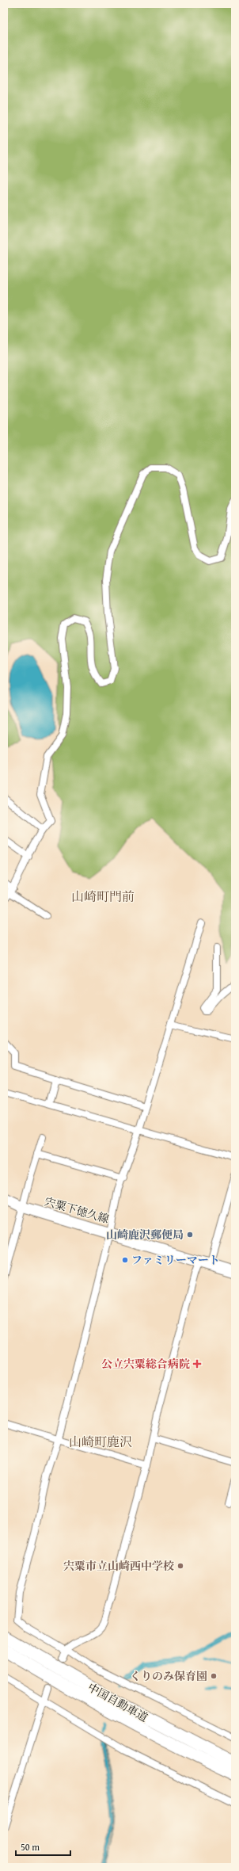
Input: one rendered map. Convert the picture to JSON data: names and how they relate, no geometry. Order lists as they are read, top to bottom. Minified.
{"streets":{"highway":["中国自動車道"],"main road":["宍粟下徳久線"]},"districts":["山崎町門前","山崎町鹿沢"],"places":{"other":["山崎鹿沢郵便局","ファミリーマート","宍粟市立山崎西中学校","くりのみ保育園"],"health":["公立宍粟総合病院"]},"scale_bar":"50 m"}
